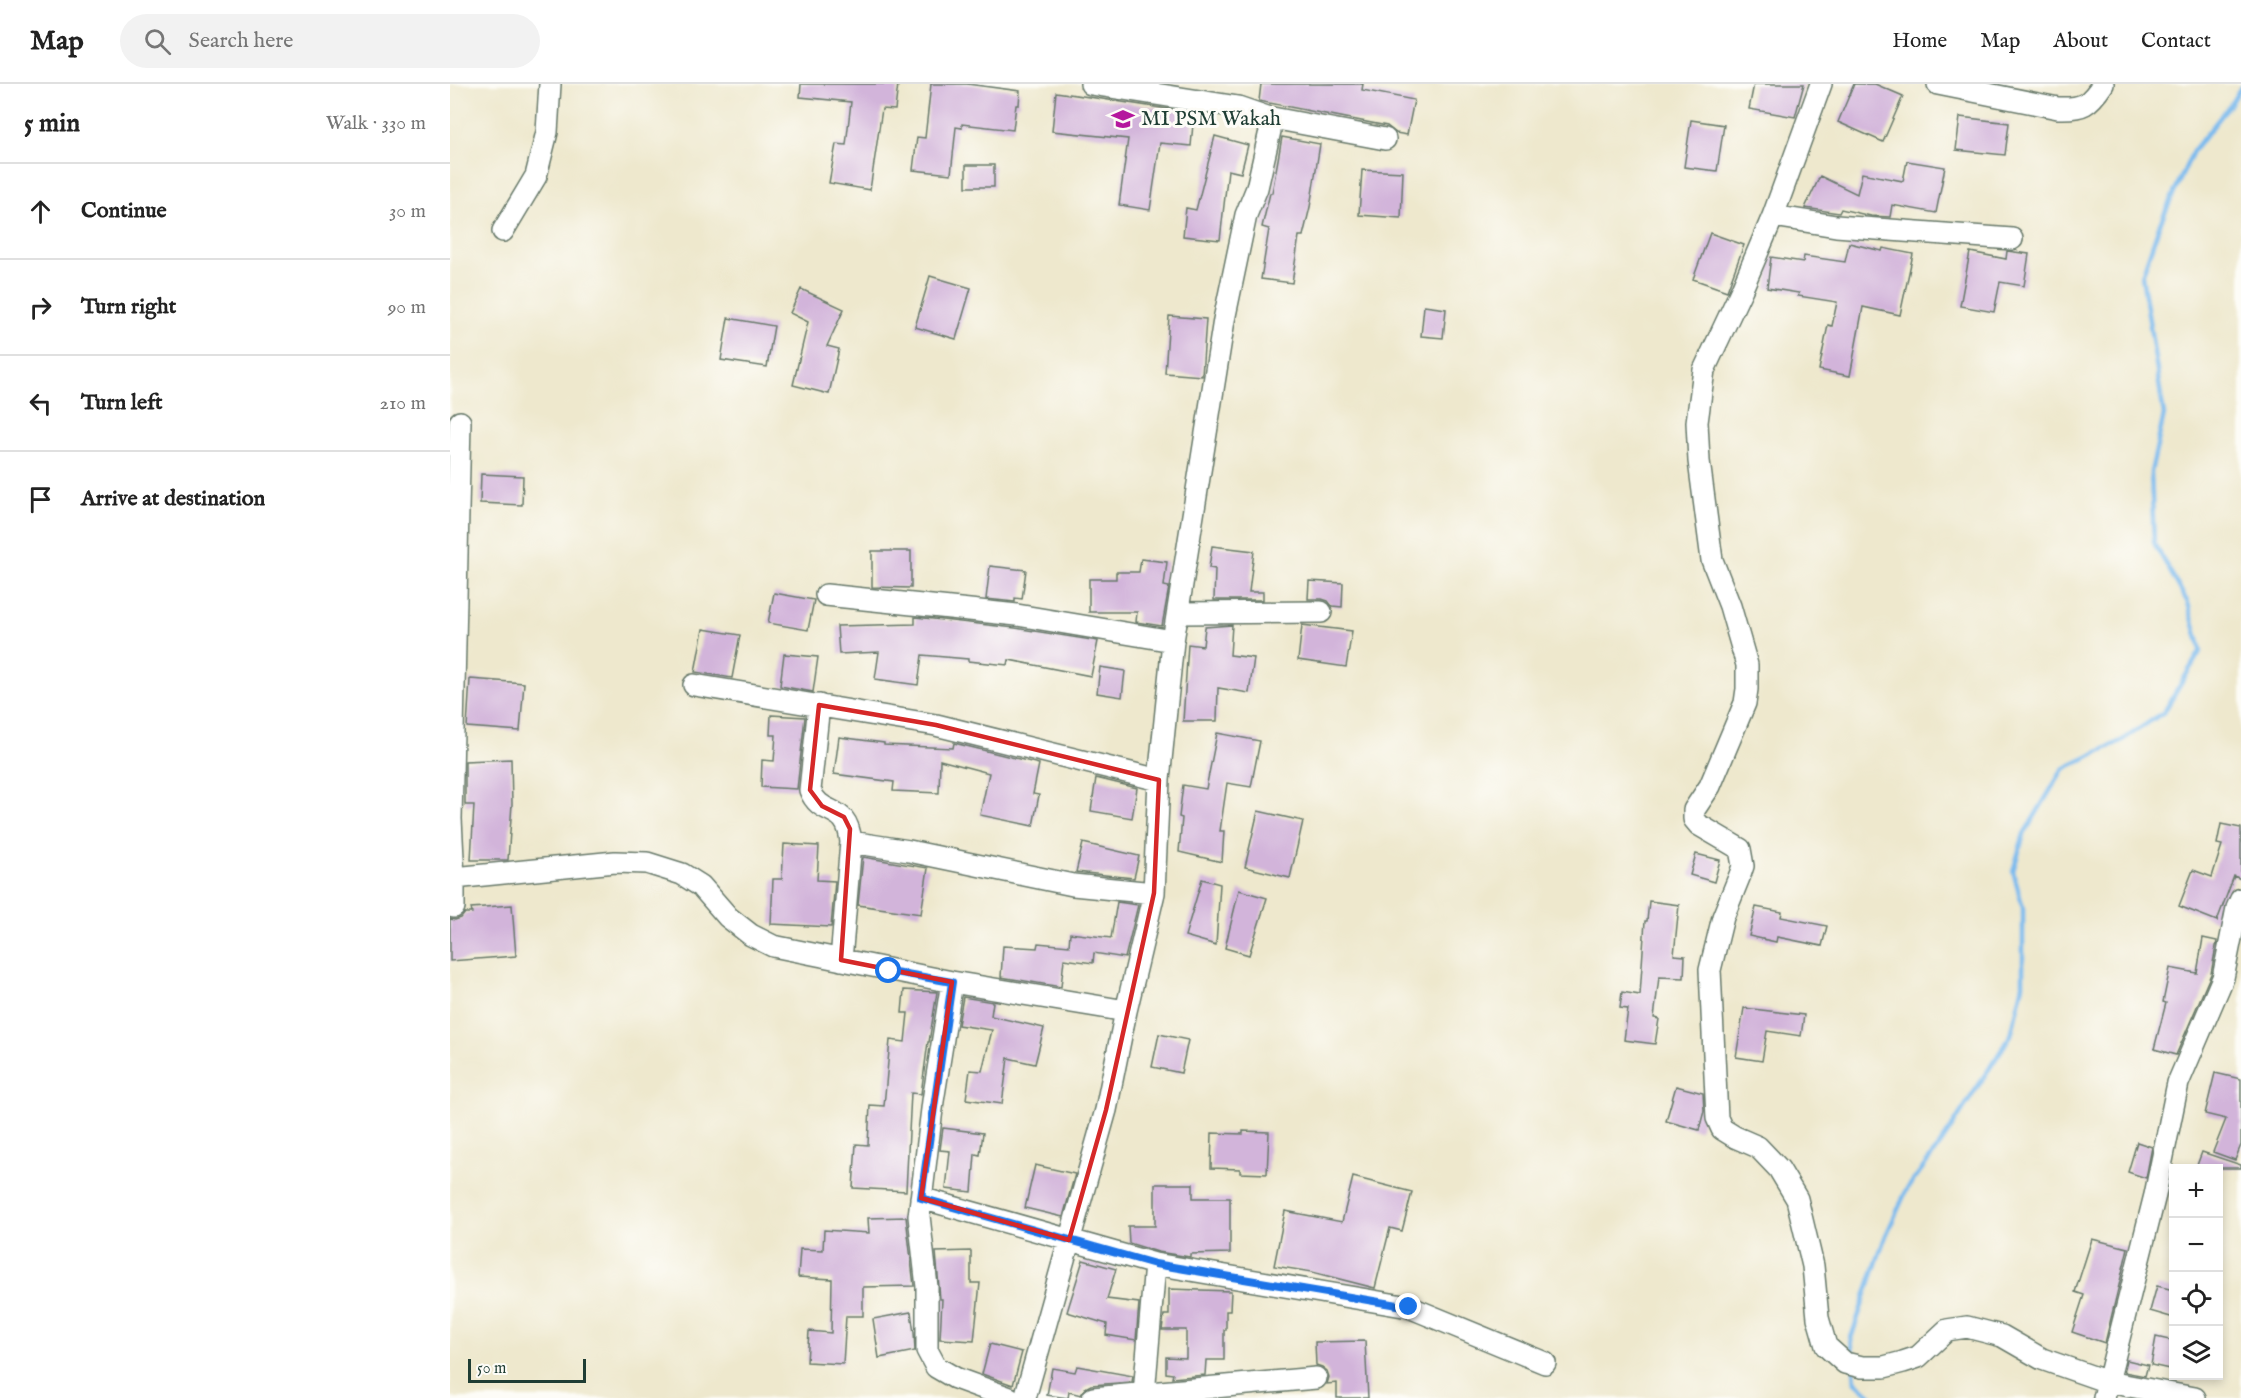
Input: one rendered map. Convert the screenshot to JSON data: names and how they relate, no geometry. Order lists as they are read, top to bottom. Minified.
{"places":{"school or university":["MI PSM Wakah"]},"scale_bar":"50 m","page":{"header":"Map","search":"Search here","nav":["Home","Map","About","Contact"],"heading":["5 min","Walk · 330 m"],"list":[["Continue","30 m"],["Turn right","90 m"],["Turn left","210 m"],"Arrive at destination"],"map_buttons":["+","−"],"scale":"50 m"}}
